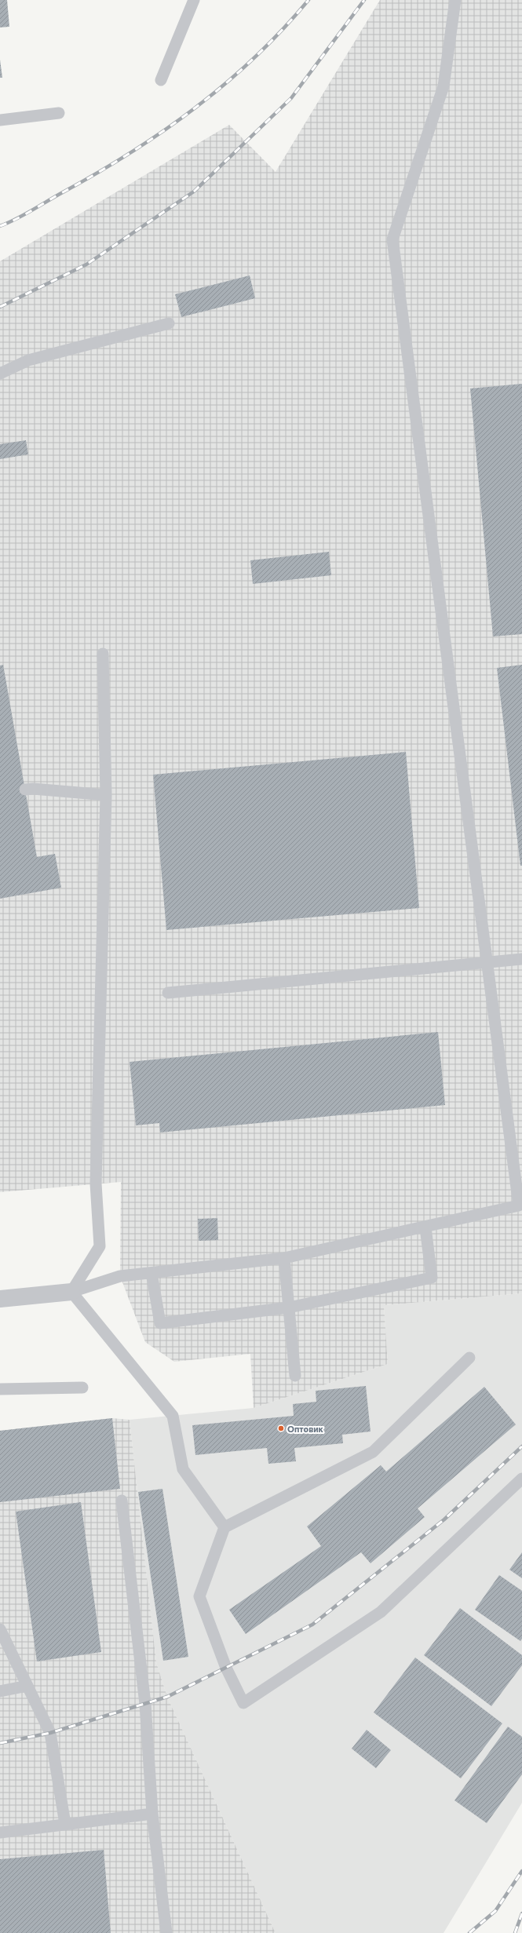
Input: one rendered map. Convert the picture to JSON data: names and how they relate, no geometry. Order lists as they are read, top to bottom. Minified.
{"places":["Оптовик"]}
